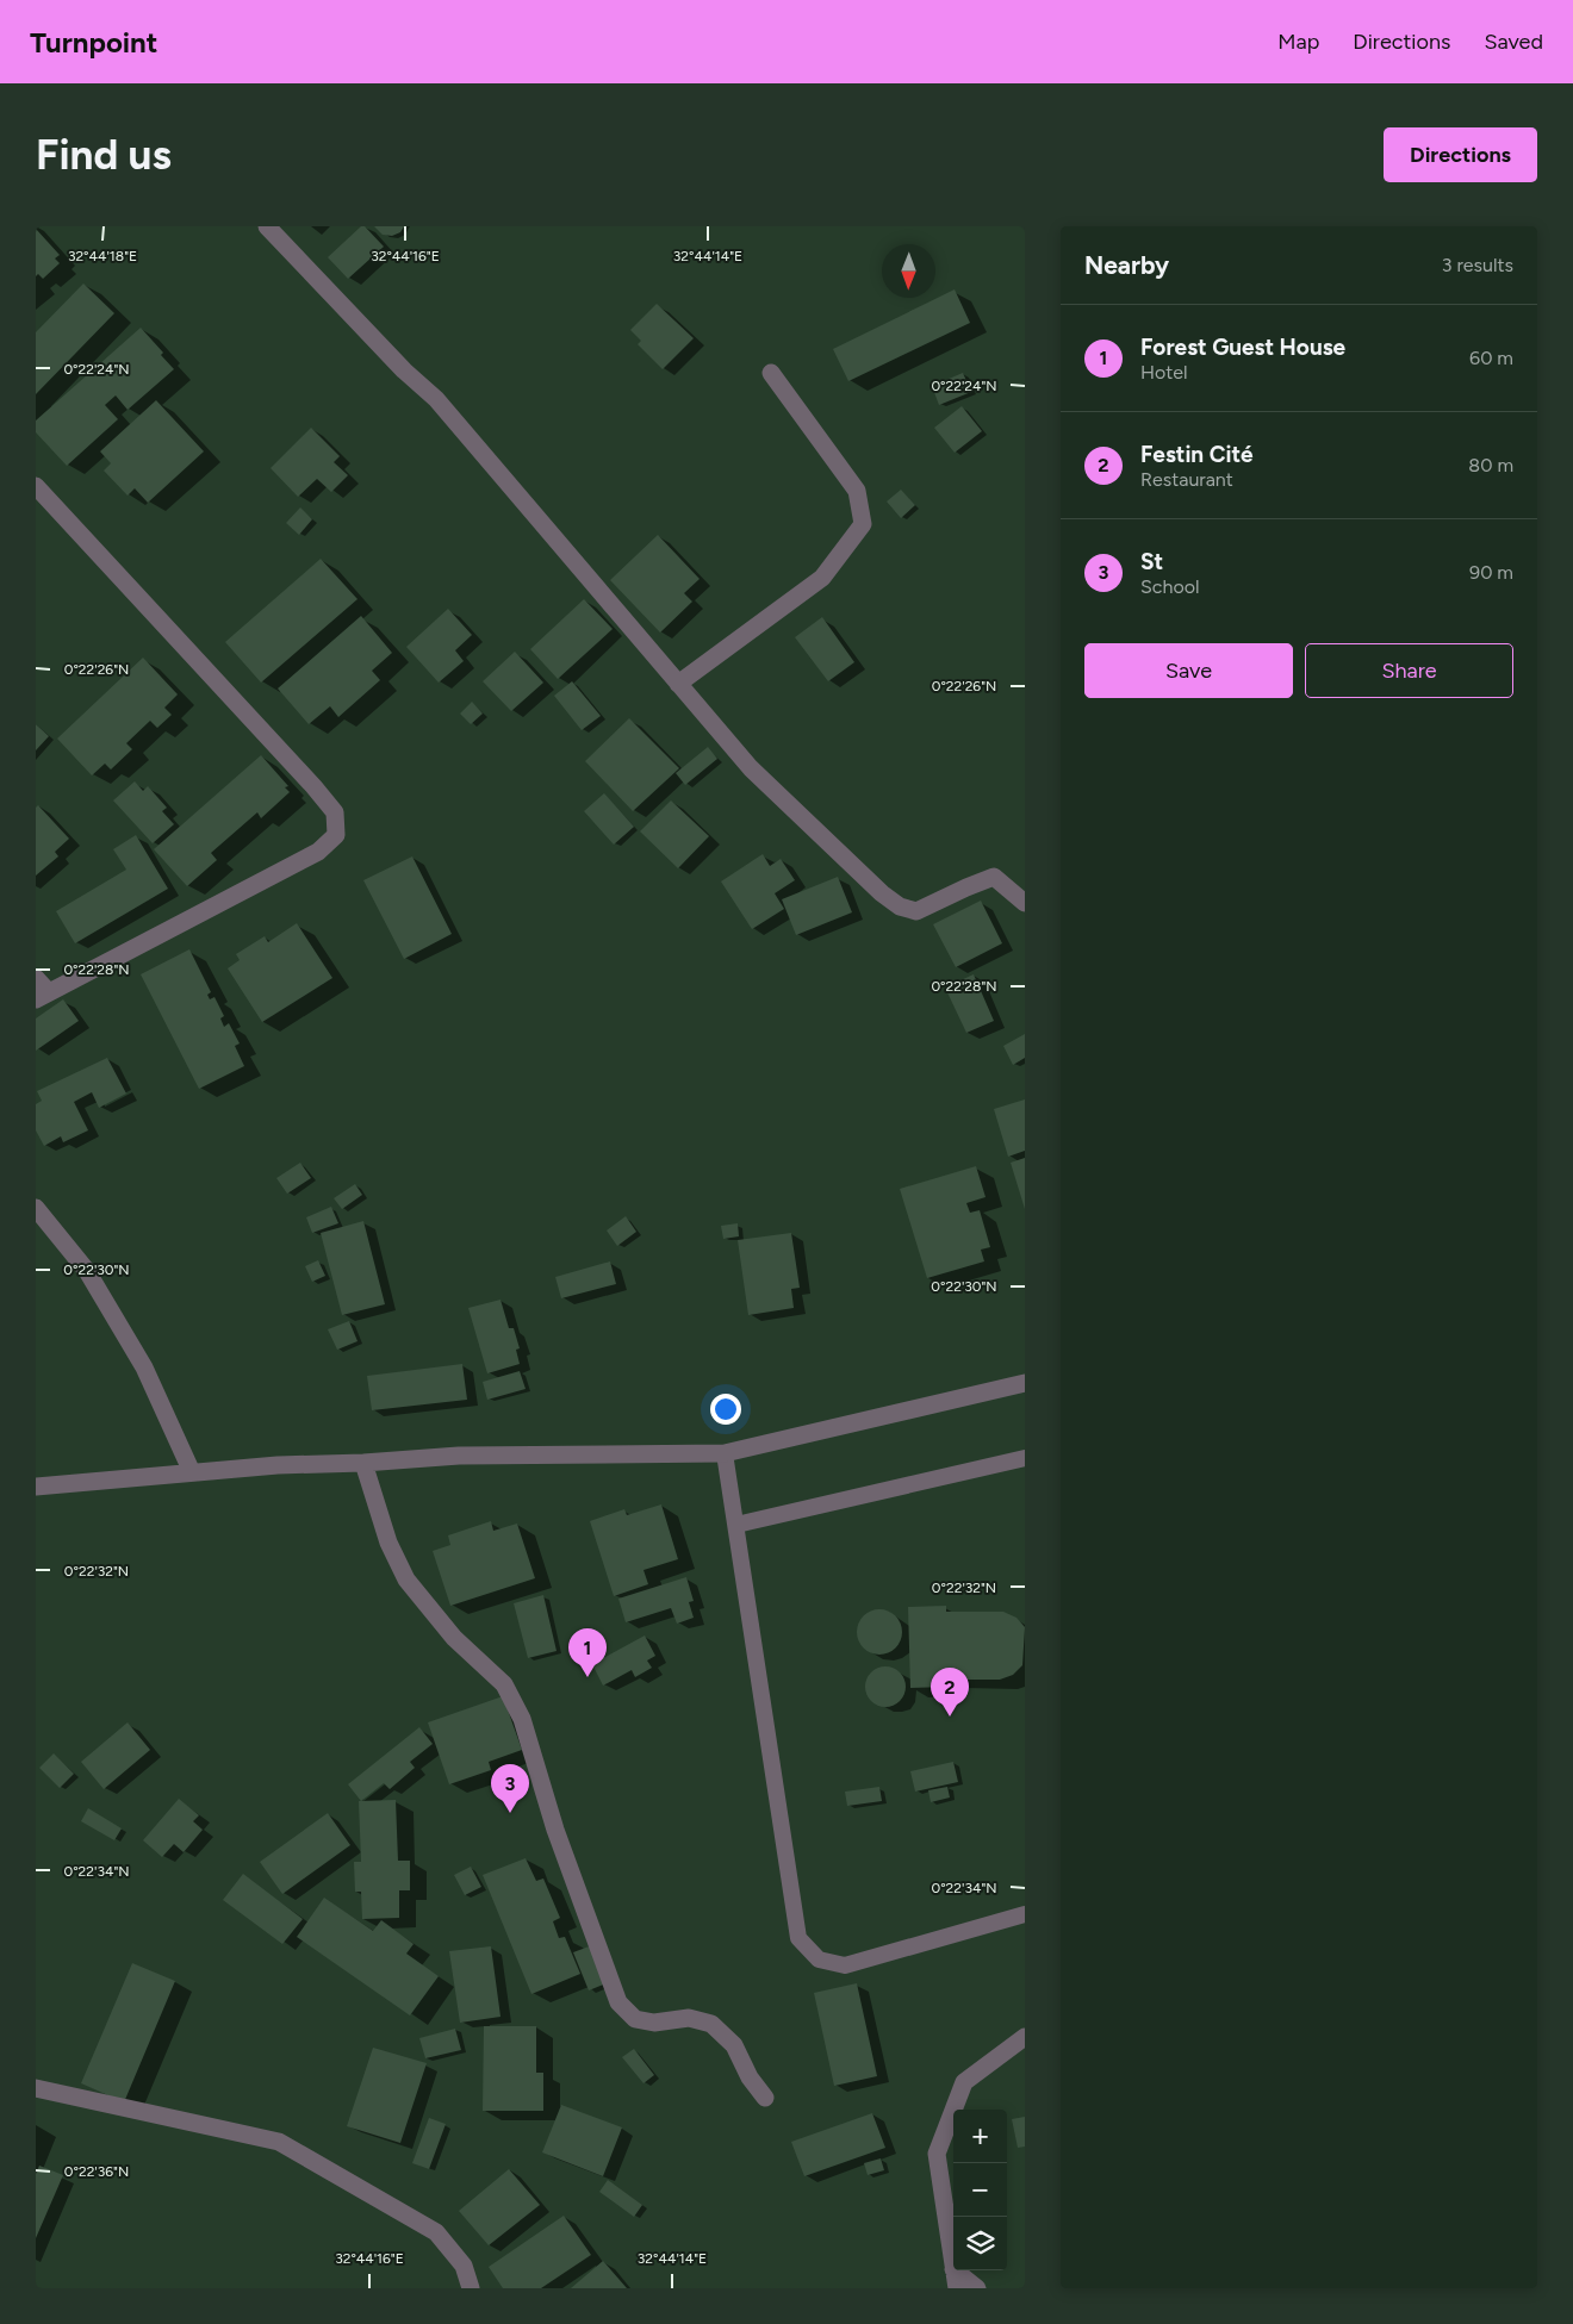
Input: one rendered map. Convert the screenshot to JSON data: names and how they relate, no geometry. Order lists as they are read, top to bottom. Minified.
{"north":"bottom","page":{"header":"Turnpoint","nav":["Map","Directions","Saved"],"buttons":["Directions",["Save","Share"]],"title":"Find us","heading":["Nearby","3 results"],"list":[{"mark":"1","name":"Forest Guest House","note":"Hotel","value":"60 m"},{"mark":"2","name":"Festin Cité","note":"Restaurant","value":"80 m"},{"mark":"3","name":"St","note":"School","value":"90 m"}],"pins":["1","2","3"],"map_buttons":["+","−"]},"coordinates":["32°44'18\"E","32°44'16\"E","32°44'14\"E","0°22'24\"N","0°22'26\"N","0°22'28\"N","0°22'30\"N","0°22'32\"N","0°22'34\"N","0°22'36\"N"]}
